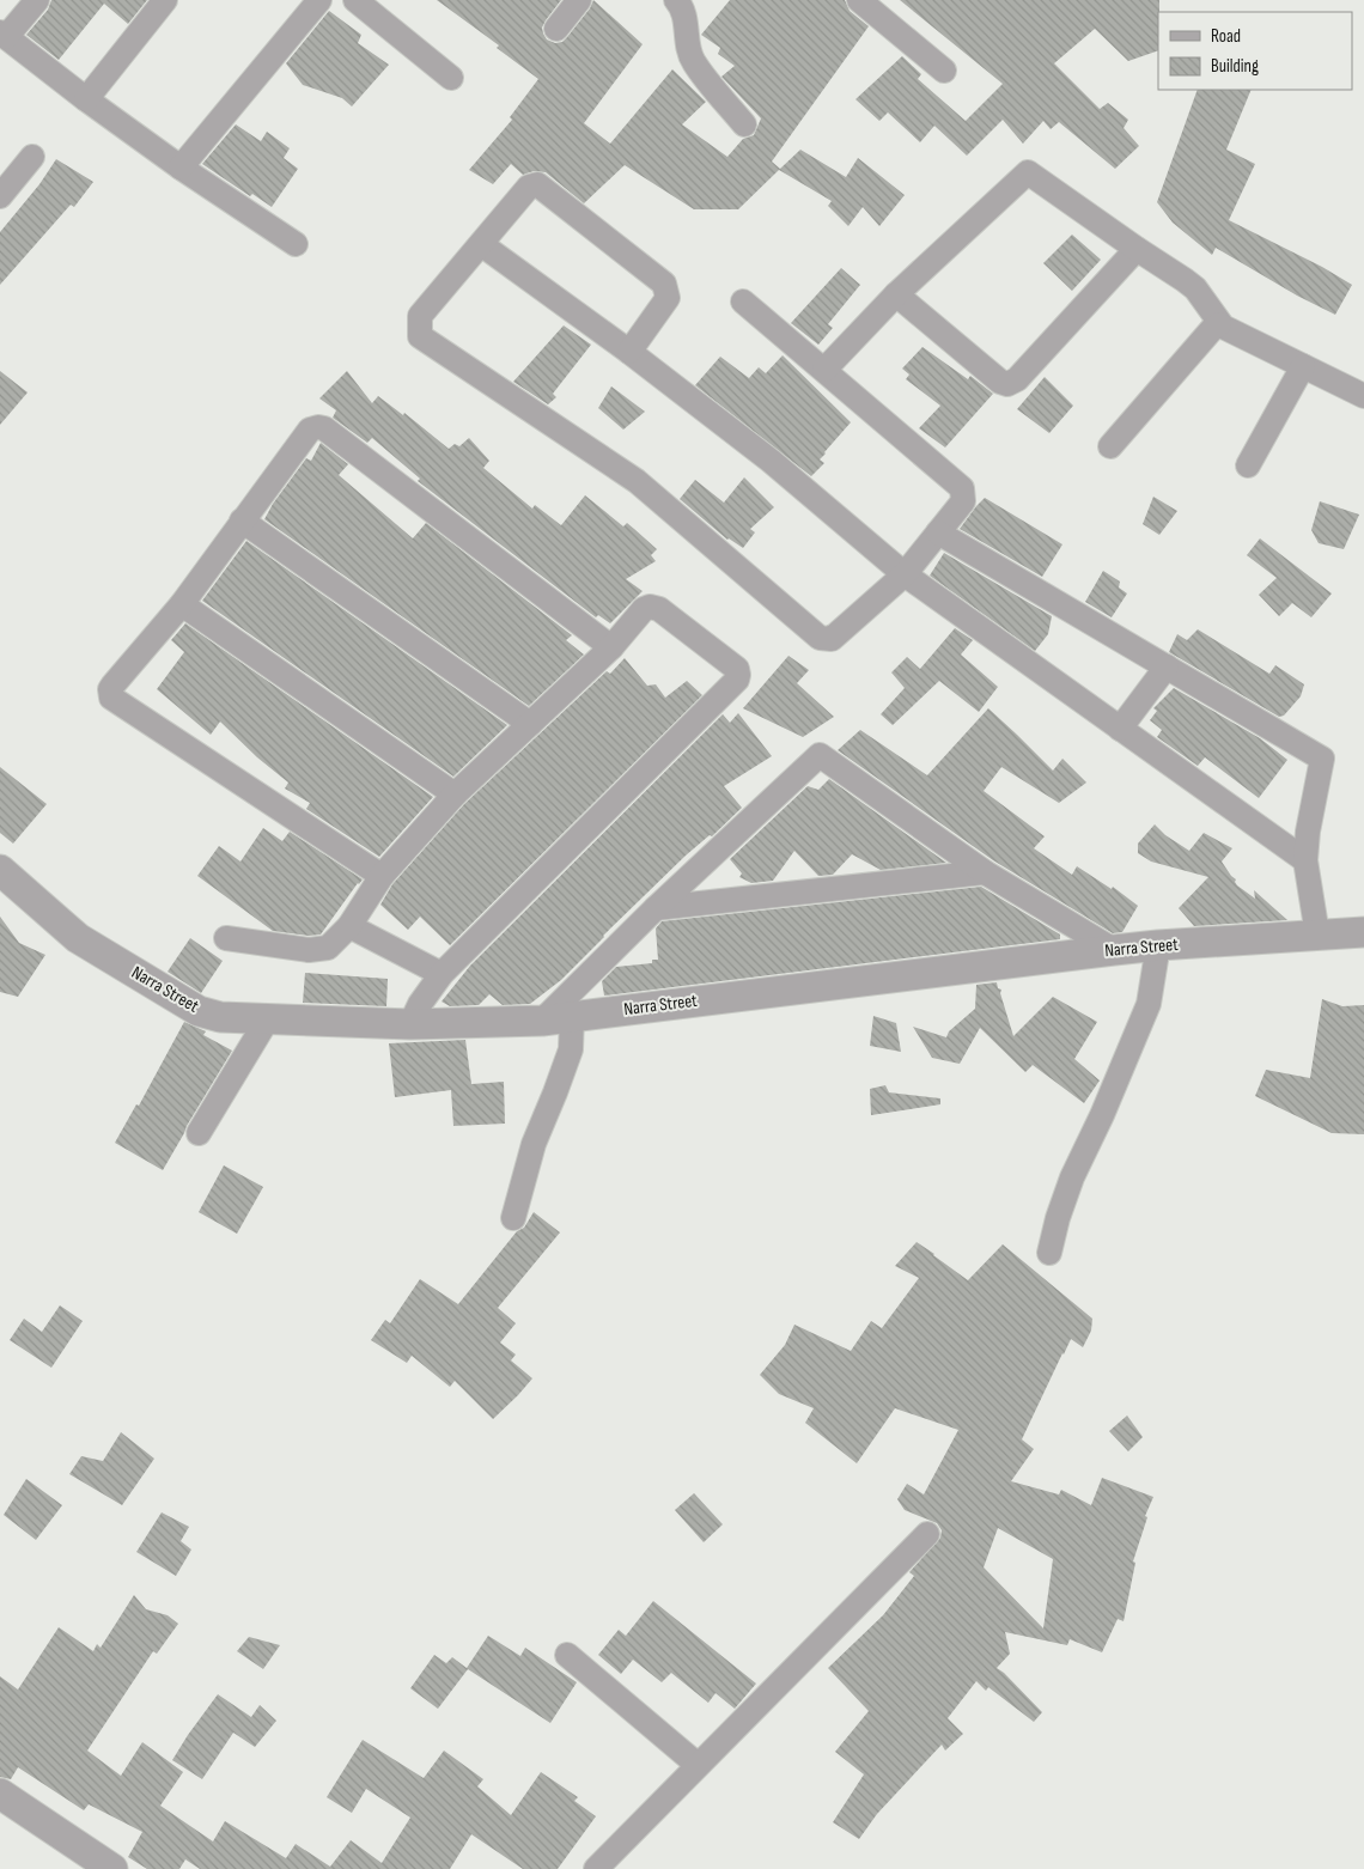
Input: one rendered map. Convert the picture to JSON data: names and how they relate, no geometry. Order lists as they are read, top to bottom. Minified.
{"streets":{"street":["Narra Street"]},"legend":["Road","Building"]}
